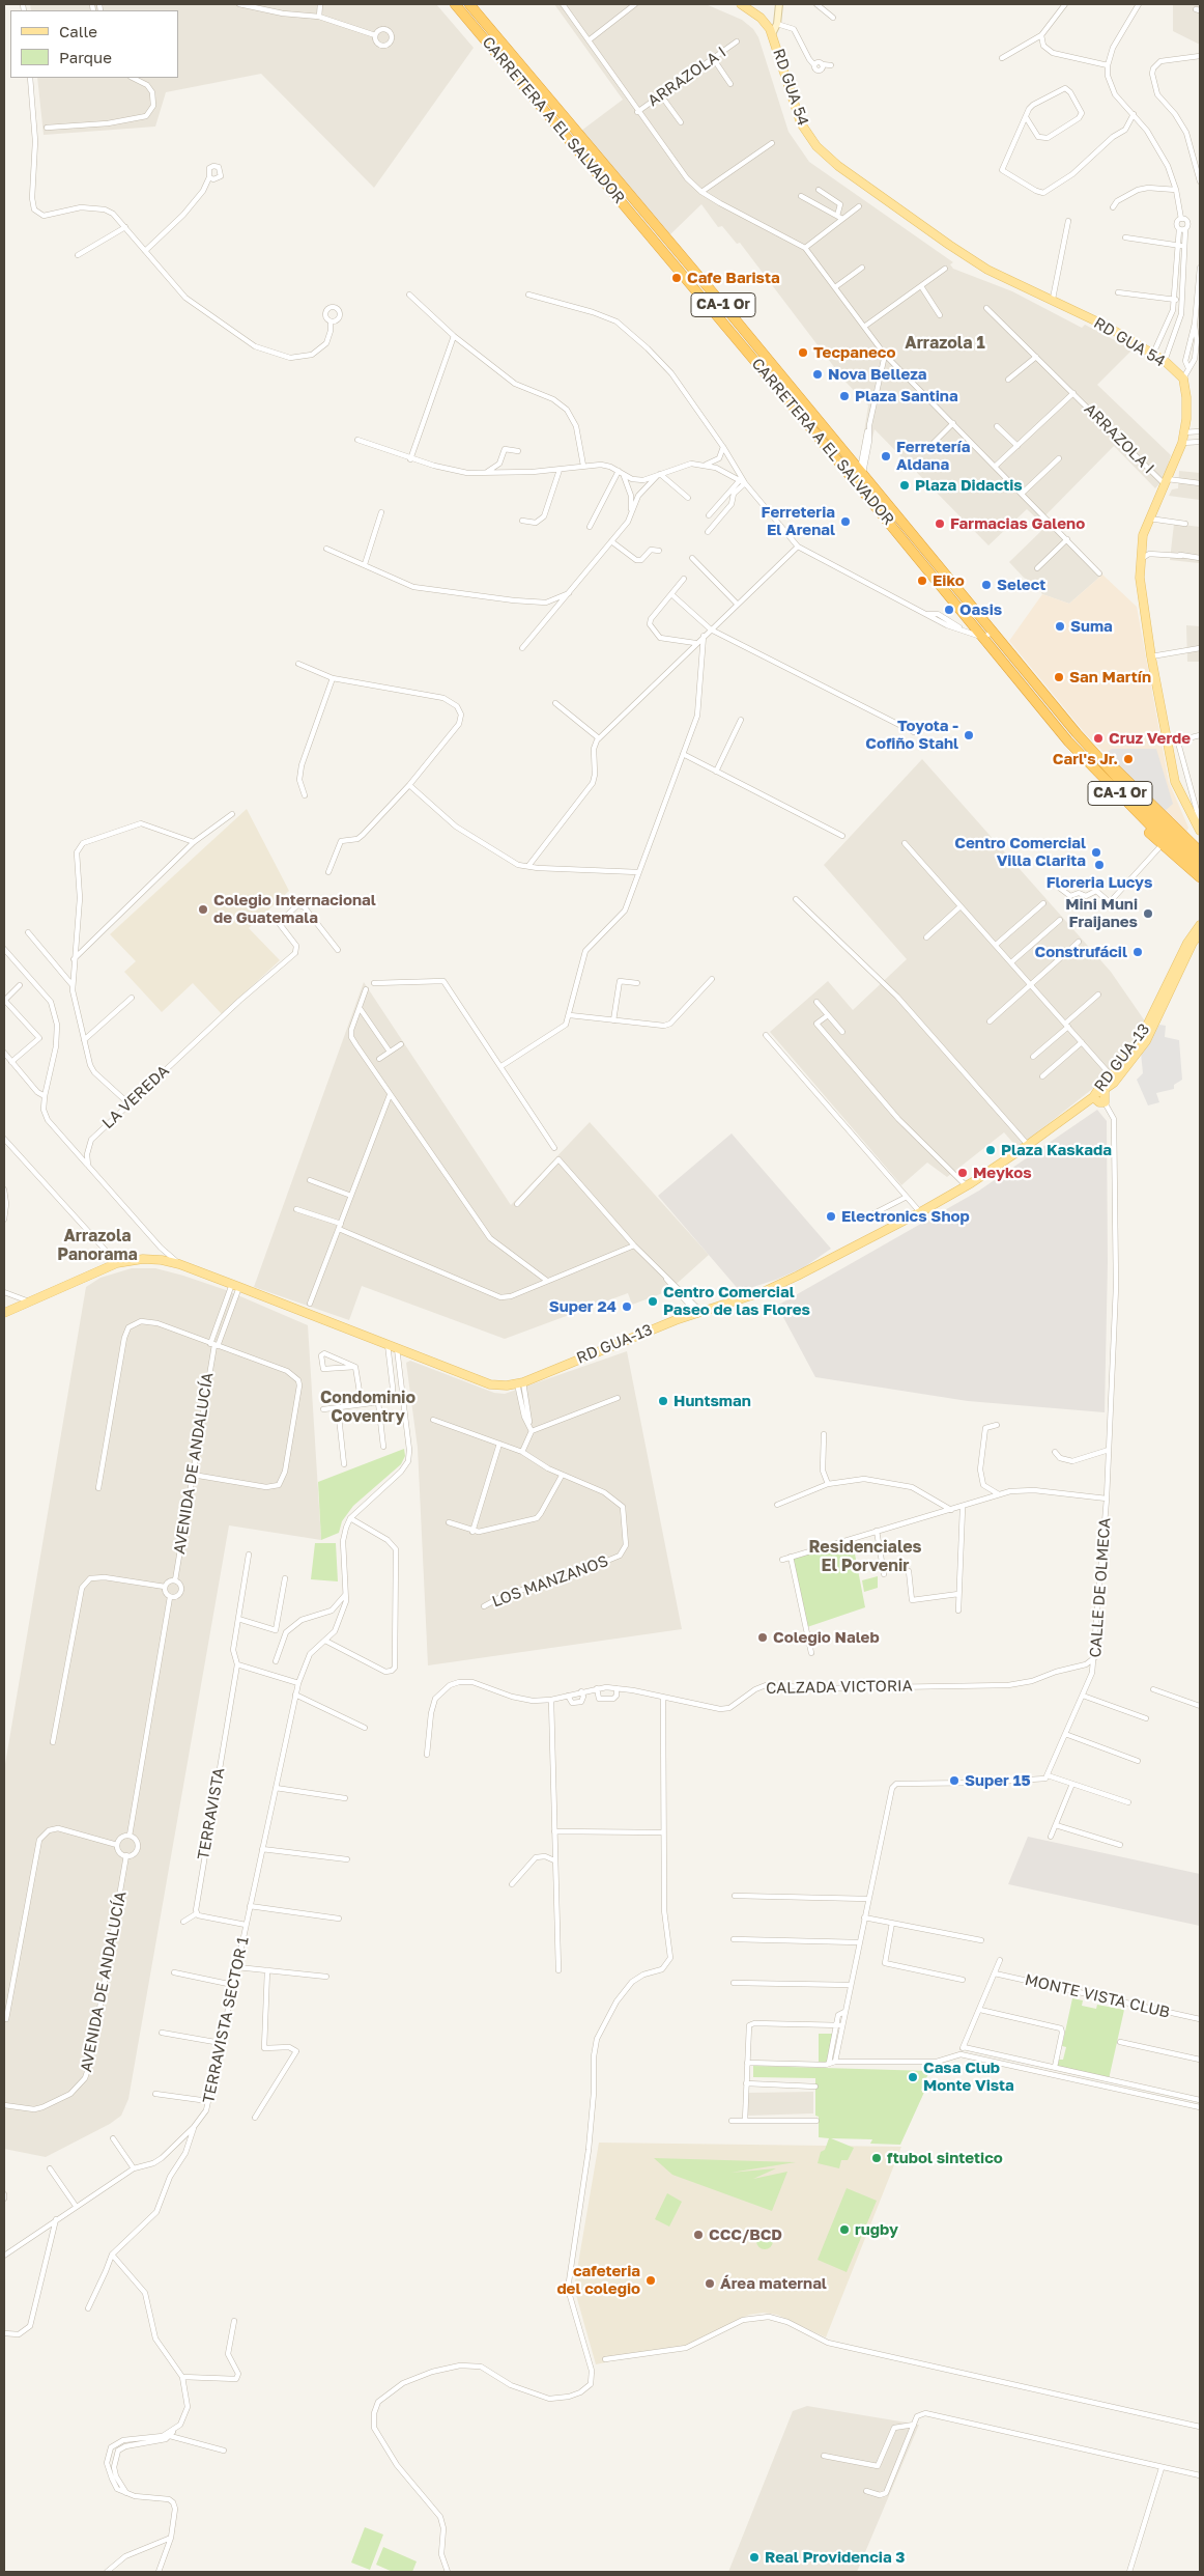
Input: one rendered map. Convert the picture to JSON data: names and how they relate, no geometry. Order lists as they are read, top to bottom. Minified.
{"streets":{"highway":["CARRETERA A EL SALVADOR","CA-1 Or"],"main road":["RD GUA 54","RD GUA-13"],"street":["ARRAZOLA I","LA VEREDA","AVENIDA DE ANDALUCÍA","LOS MANZANOS","CALLE DE OLMECA","CALZADA VICTORIA","TERRAVISTA","MONTE VISTA CLUB","TERRAVISTA SECTOR 1"]},"crossings":[["RD GUA-13","AVENIDA DE ANDALUCÍA"],["RD GUA-13","CALLE DE OLMECA"],["CALLE DE OLMECA","CALZADA VICTORIA"]],"districts":["Arrazola 1","Arrazola Panorama","Condominio Coventry","Residenciales El Porvenir"],"places":["Cafe Barista","Tecpaneco","Nova Belleza","Plaza Santina","Ferretería Aldana","Plaza Didactis","Ferreteria El Arenal","Farmacias Galeno","Eiko","Select","Oasis","Suma","San Martín","Toyota - Cofiño Stahl","Cruz Verde","Carl's Jr.","Centro Comercial Villa Clarita","Floreria Lucys","Colegio Internacional de Guatemala","Mini Muni Fraijanes","Construfácil","Plaza Kaskada","Meykos","Electronics Shop","Centro Comercial Paseo de las Flores","Super 24","Huntsman","Colegio Naleb","Super 15","Casa Club Monte Vista","ftubol sintetico","rugby","CCC/BCD","cafeteria del colegio","Área maternal","Real Providencia 3"],"legend":["Calle","Parque"]}
